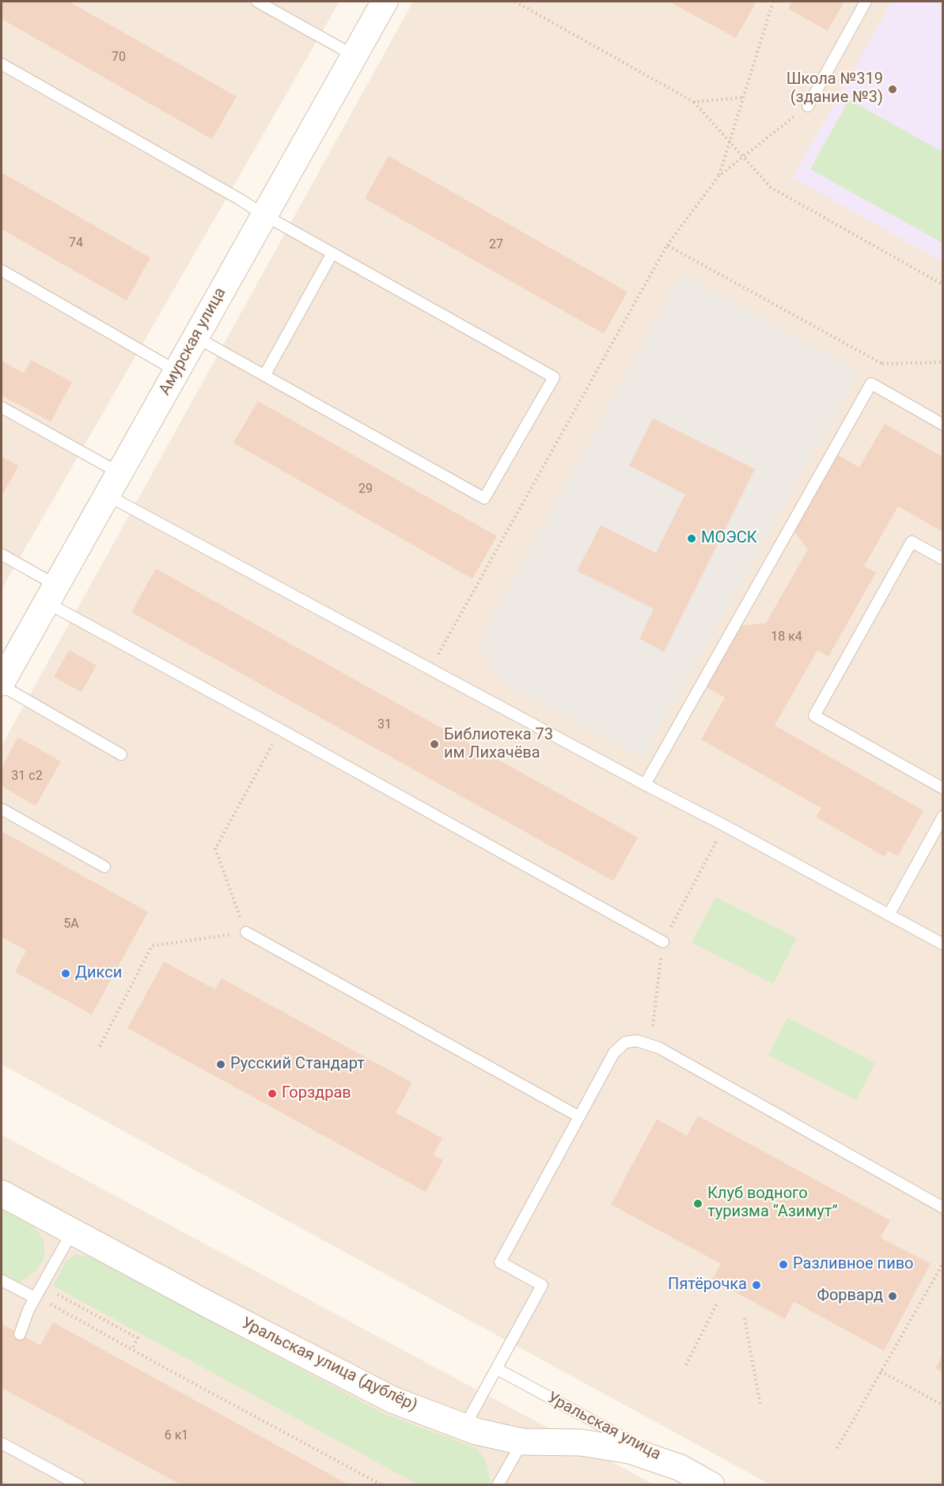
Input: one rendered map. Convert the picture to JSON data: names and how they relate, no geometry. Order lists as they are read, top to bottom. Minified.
{"streets":{"main road":["Амурская улица","Уральская улица (дублёр)","Уральская улица"]},"crossings":[["Уральская улица (дублёр)","Уральская улица"]],"places":["Школа №319 (здание №3)","МОЭСК","Библиотека 73 им Лихачёва","Дикси","Русский Стандарт","Горздрав","Клуб водного туризма “Азимут”","Разливное пиво","Пятёрочка","Форвард"],"house_numbers":["70","74","27","29","18 к4","31","31 с2","5А","6 к1"]}
